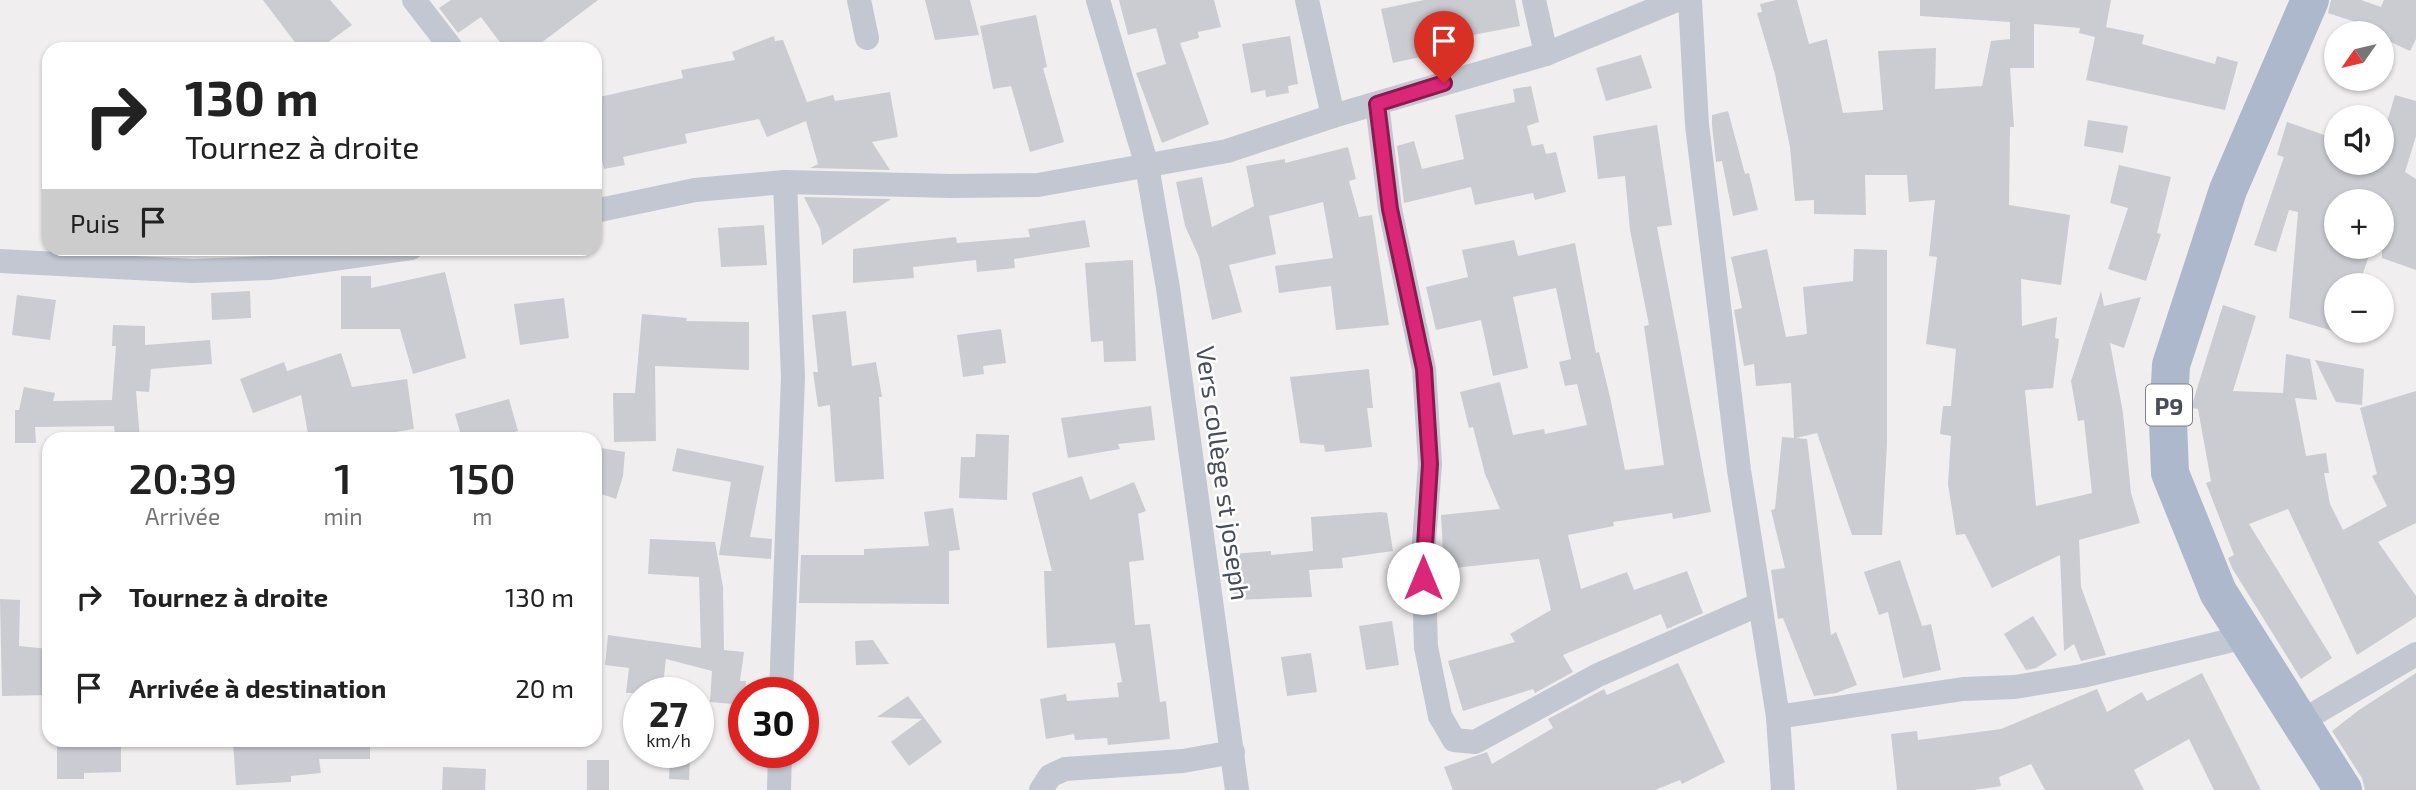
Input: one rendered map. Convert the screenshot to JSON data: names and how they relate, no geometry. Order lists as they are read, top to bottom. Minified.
{"streets":{"main road":["P9"],"street":["Vers collège st joseph"]},"north":"bottom left","page":{"map_buttons":["+","−"],"turn":["130 m","Tournez à droite"],"then":"Puis","eta":["20:39","Arrivée","1","min","150","m"],"list":[{"name":"Tournez à droite","value":"130 m"},{"name":"Arrivée à destination","value":"20 m"}],"speed":"27 km/h","limit":"30"}}
